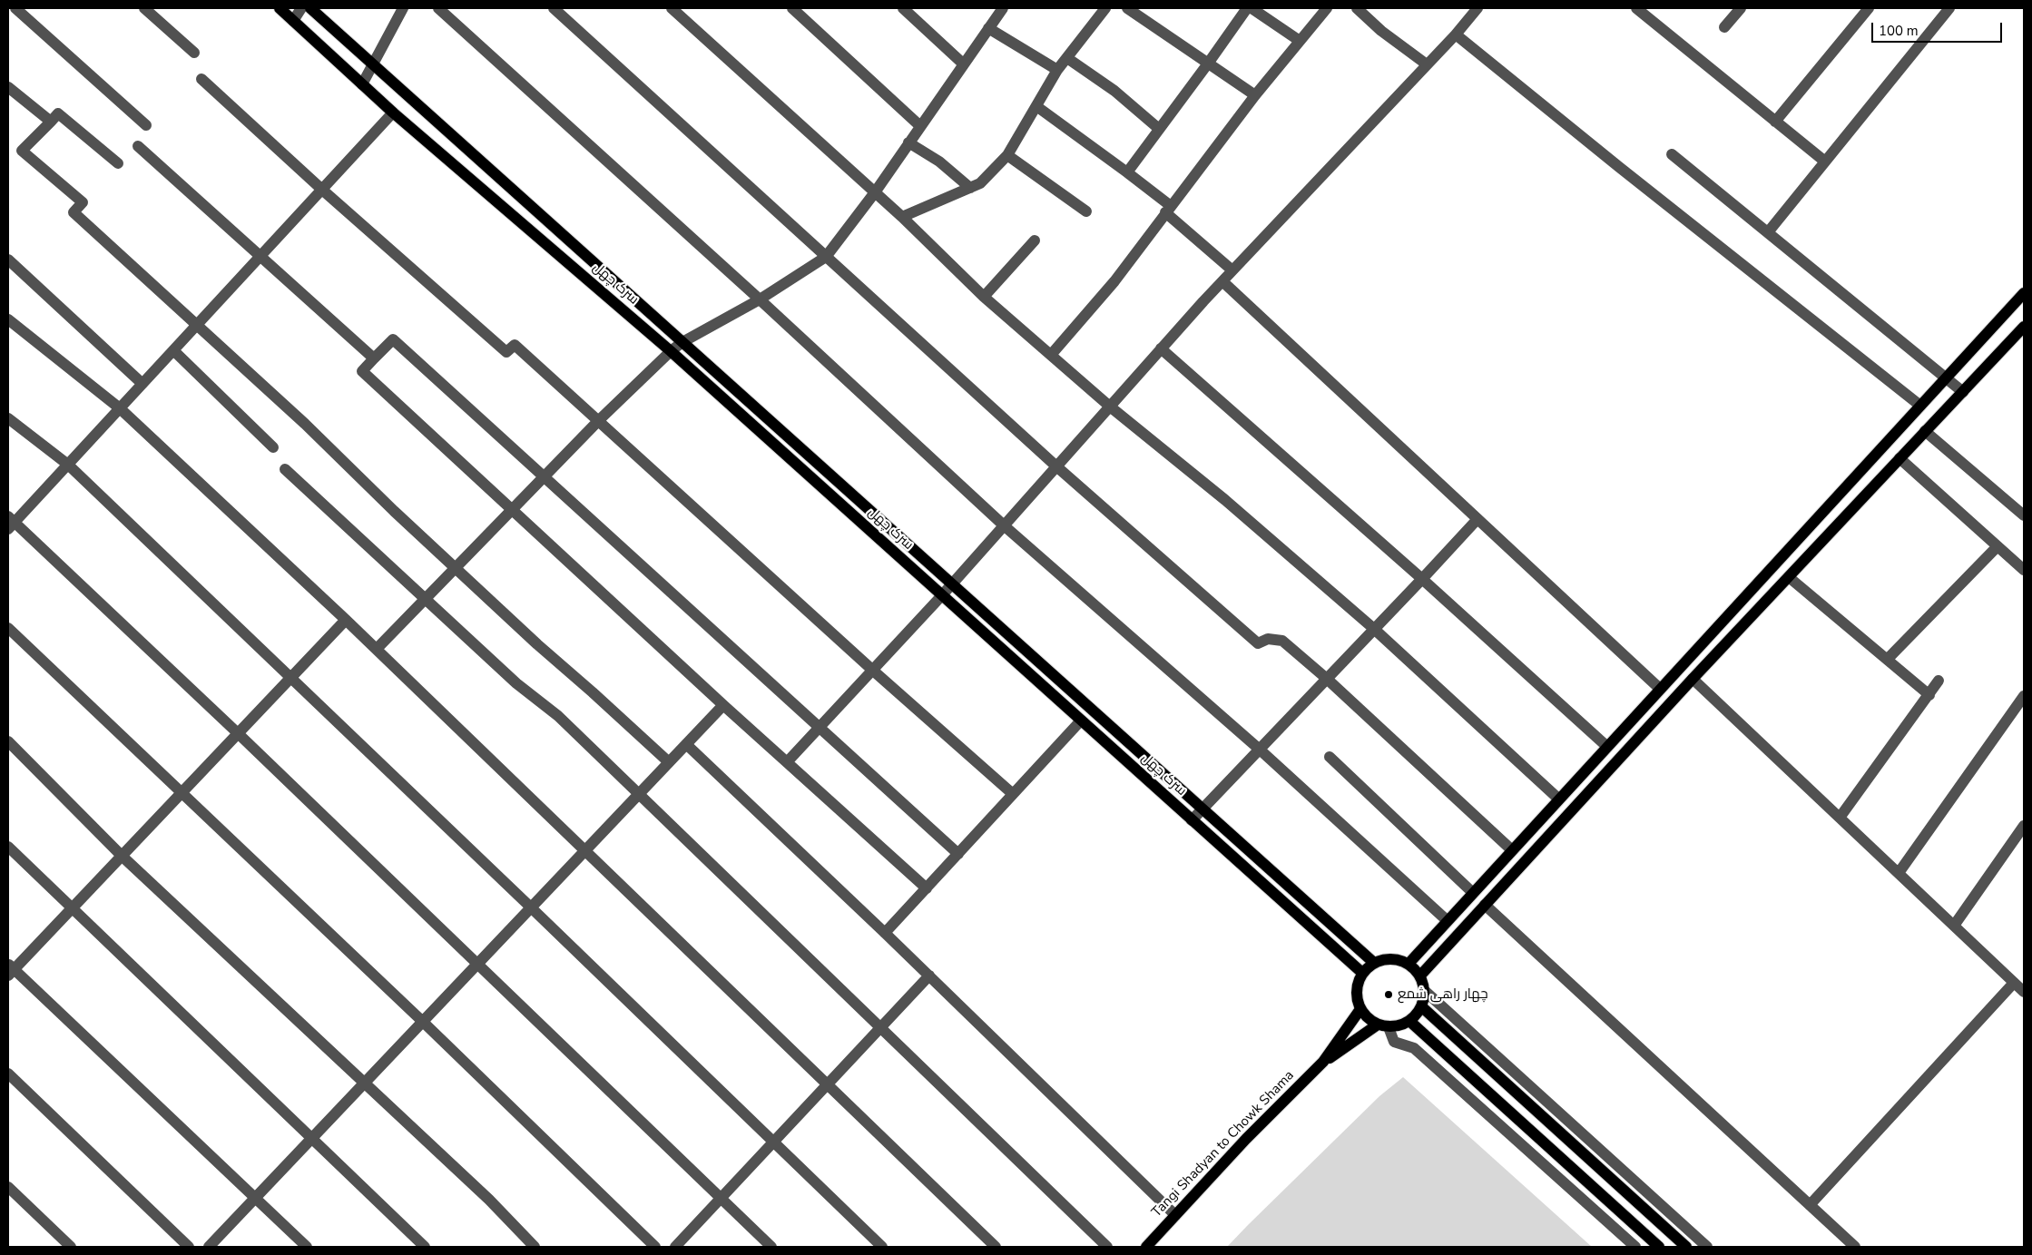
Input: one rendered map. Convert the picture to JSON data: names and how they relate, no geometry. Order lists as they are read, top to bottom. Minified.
{"streets":{"main road":["سرک چهل","Tangi Shadyan to Chowk Shama"]},"places":["چهار راهی شمع"],"scale_bar":"100 m"}
